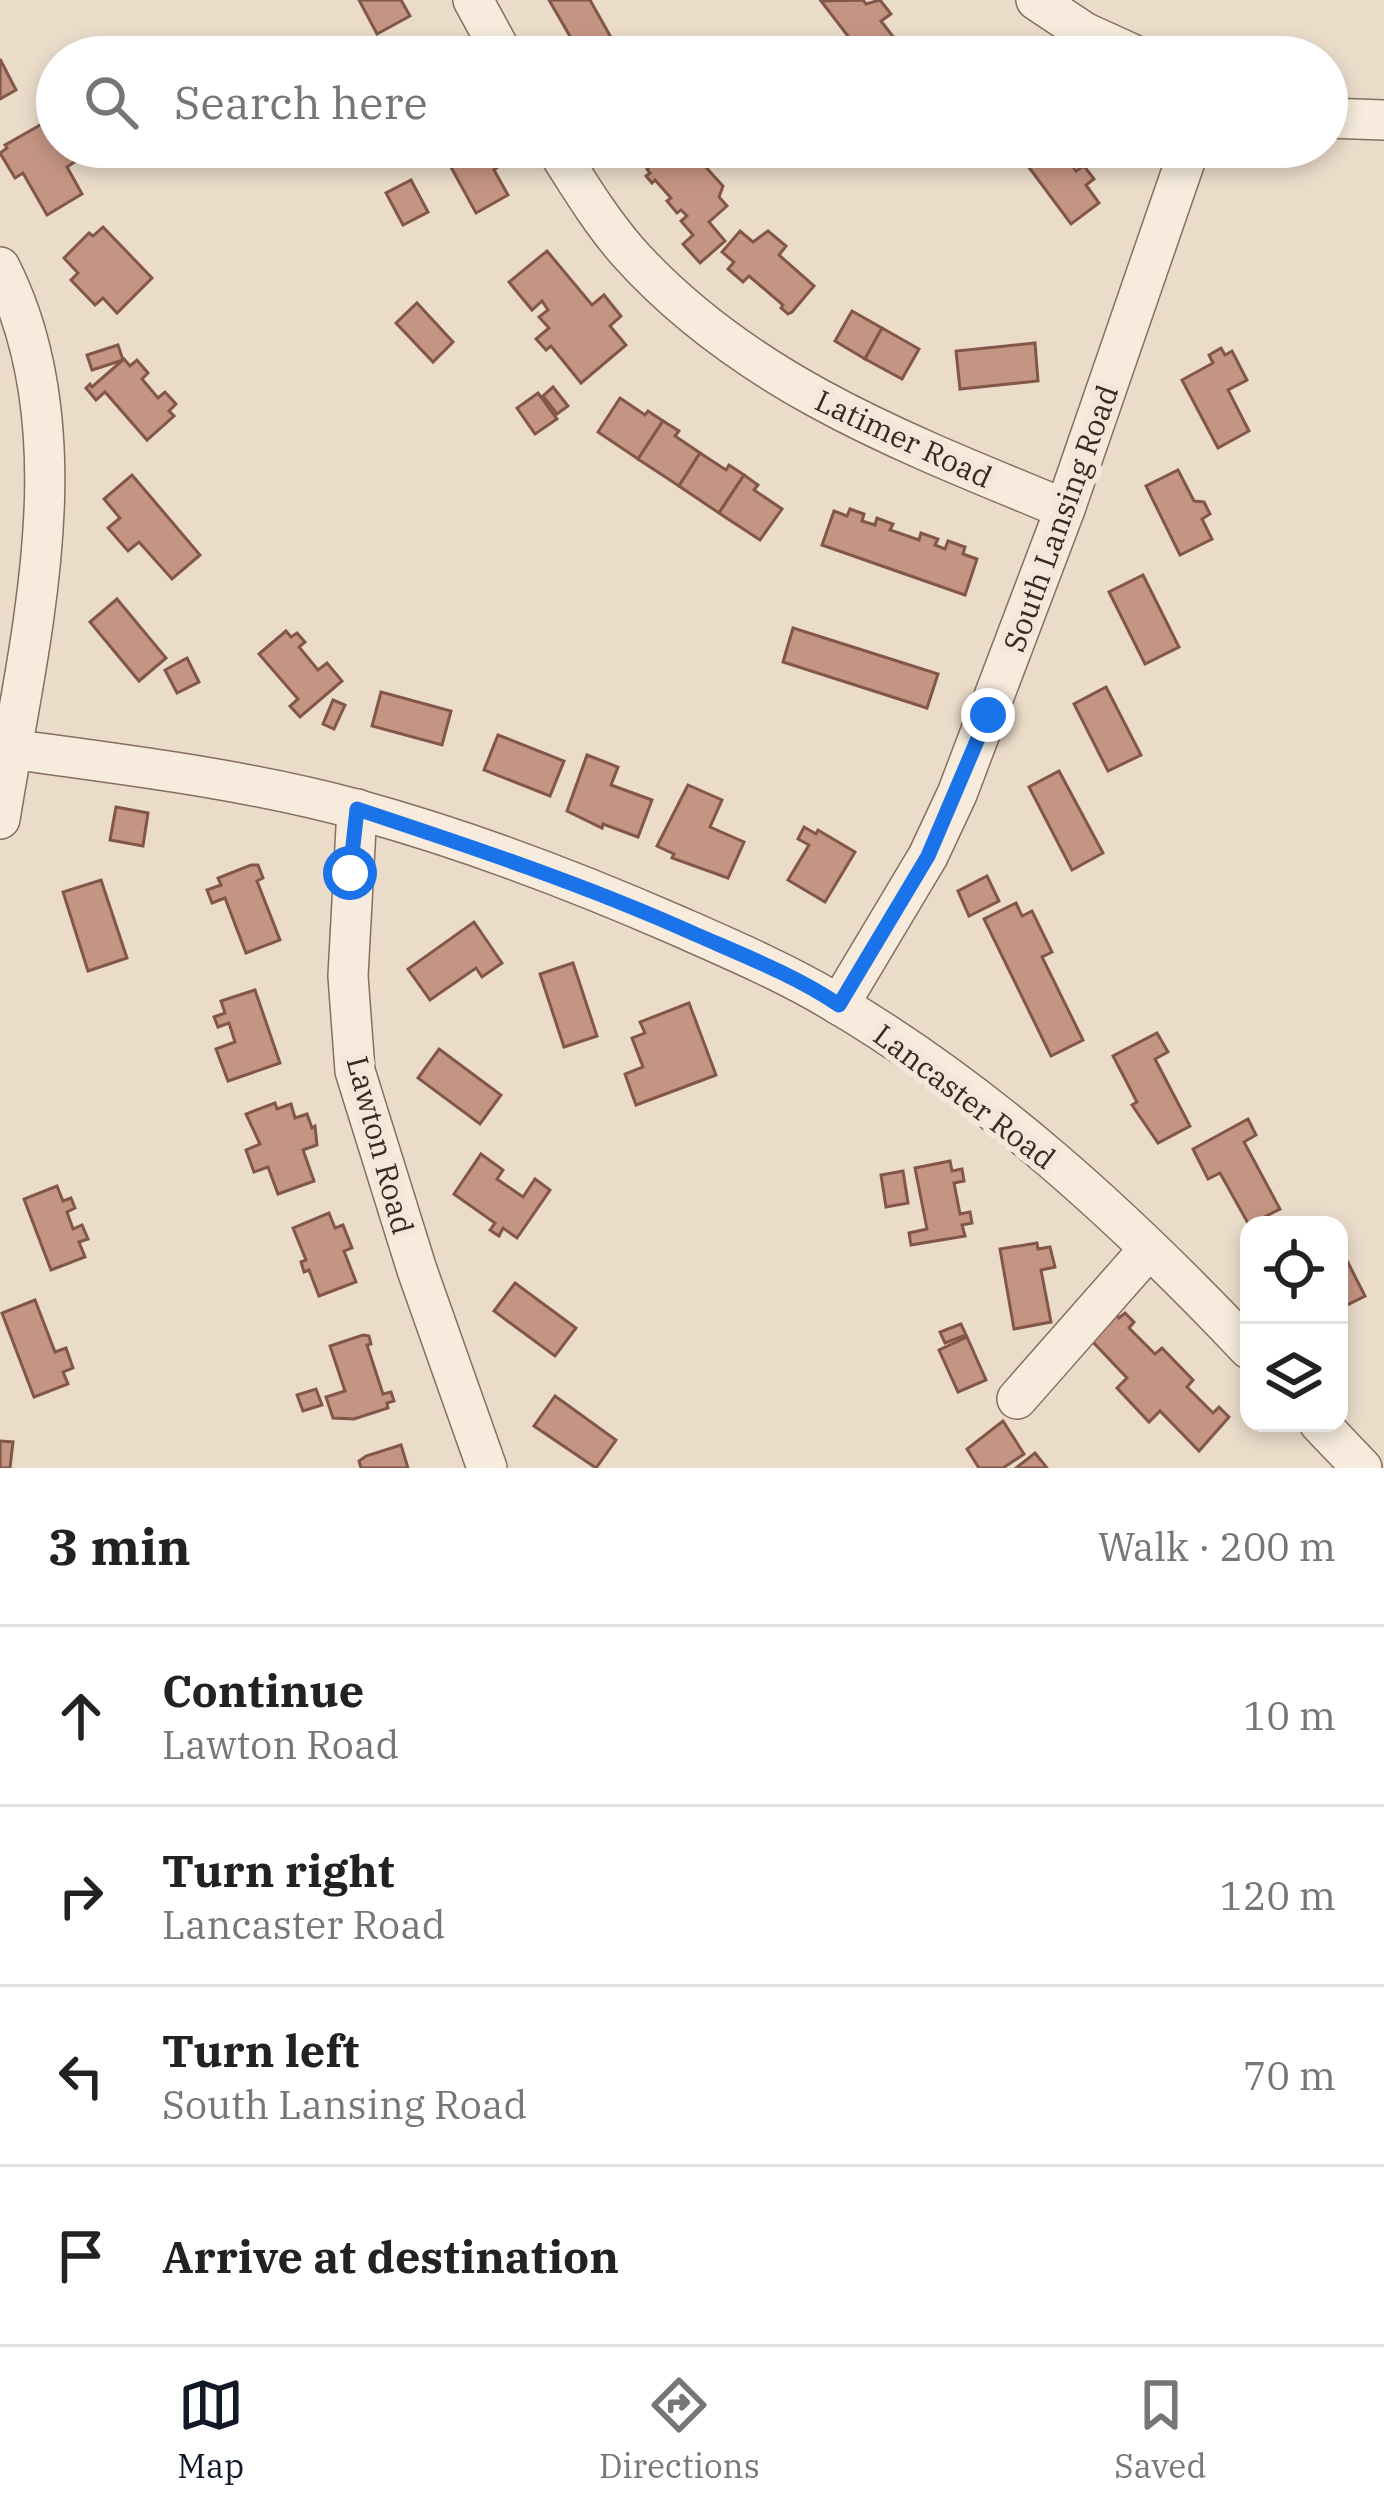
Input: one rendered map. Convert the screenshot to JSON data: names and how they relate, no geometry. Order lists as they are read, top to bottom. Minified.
{"streets":{"street":["Latimer Road","South Lansing Road","Lancaster Road","Lawton Road"]},"crossings":[["Latimer Road","South Lansing Road"],["South Lansing Road","Lancaster Road"],["Lancaster Road","Lawton Road"]],"page":{"search":"Search here","heading":["3 min","Walk · 200 m"],"list":[["Continue","Lawton Road","10 m"],["Turn right","Lancaster Road","120 m"],["Turn left","South Lansing Road","70 m"],"Arrive at destination"],"nav":["Map","Directions","Saved"]}}
